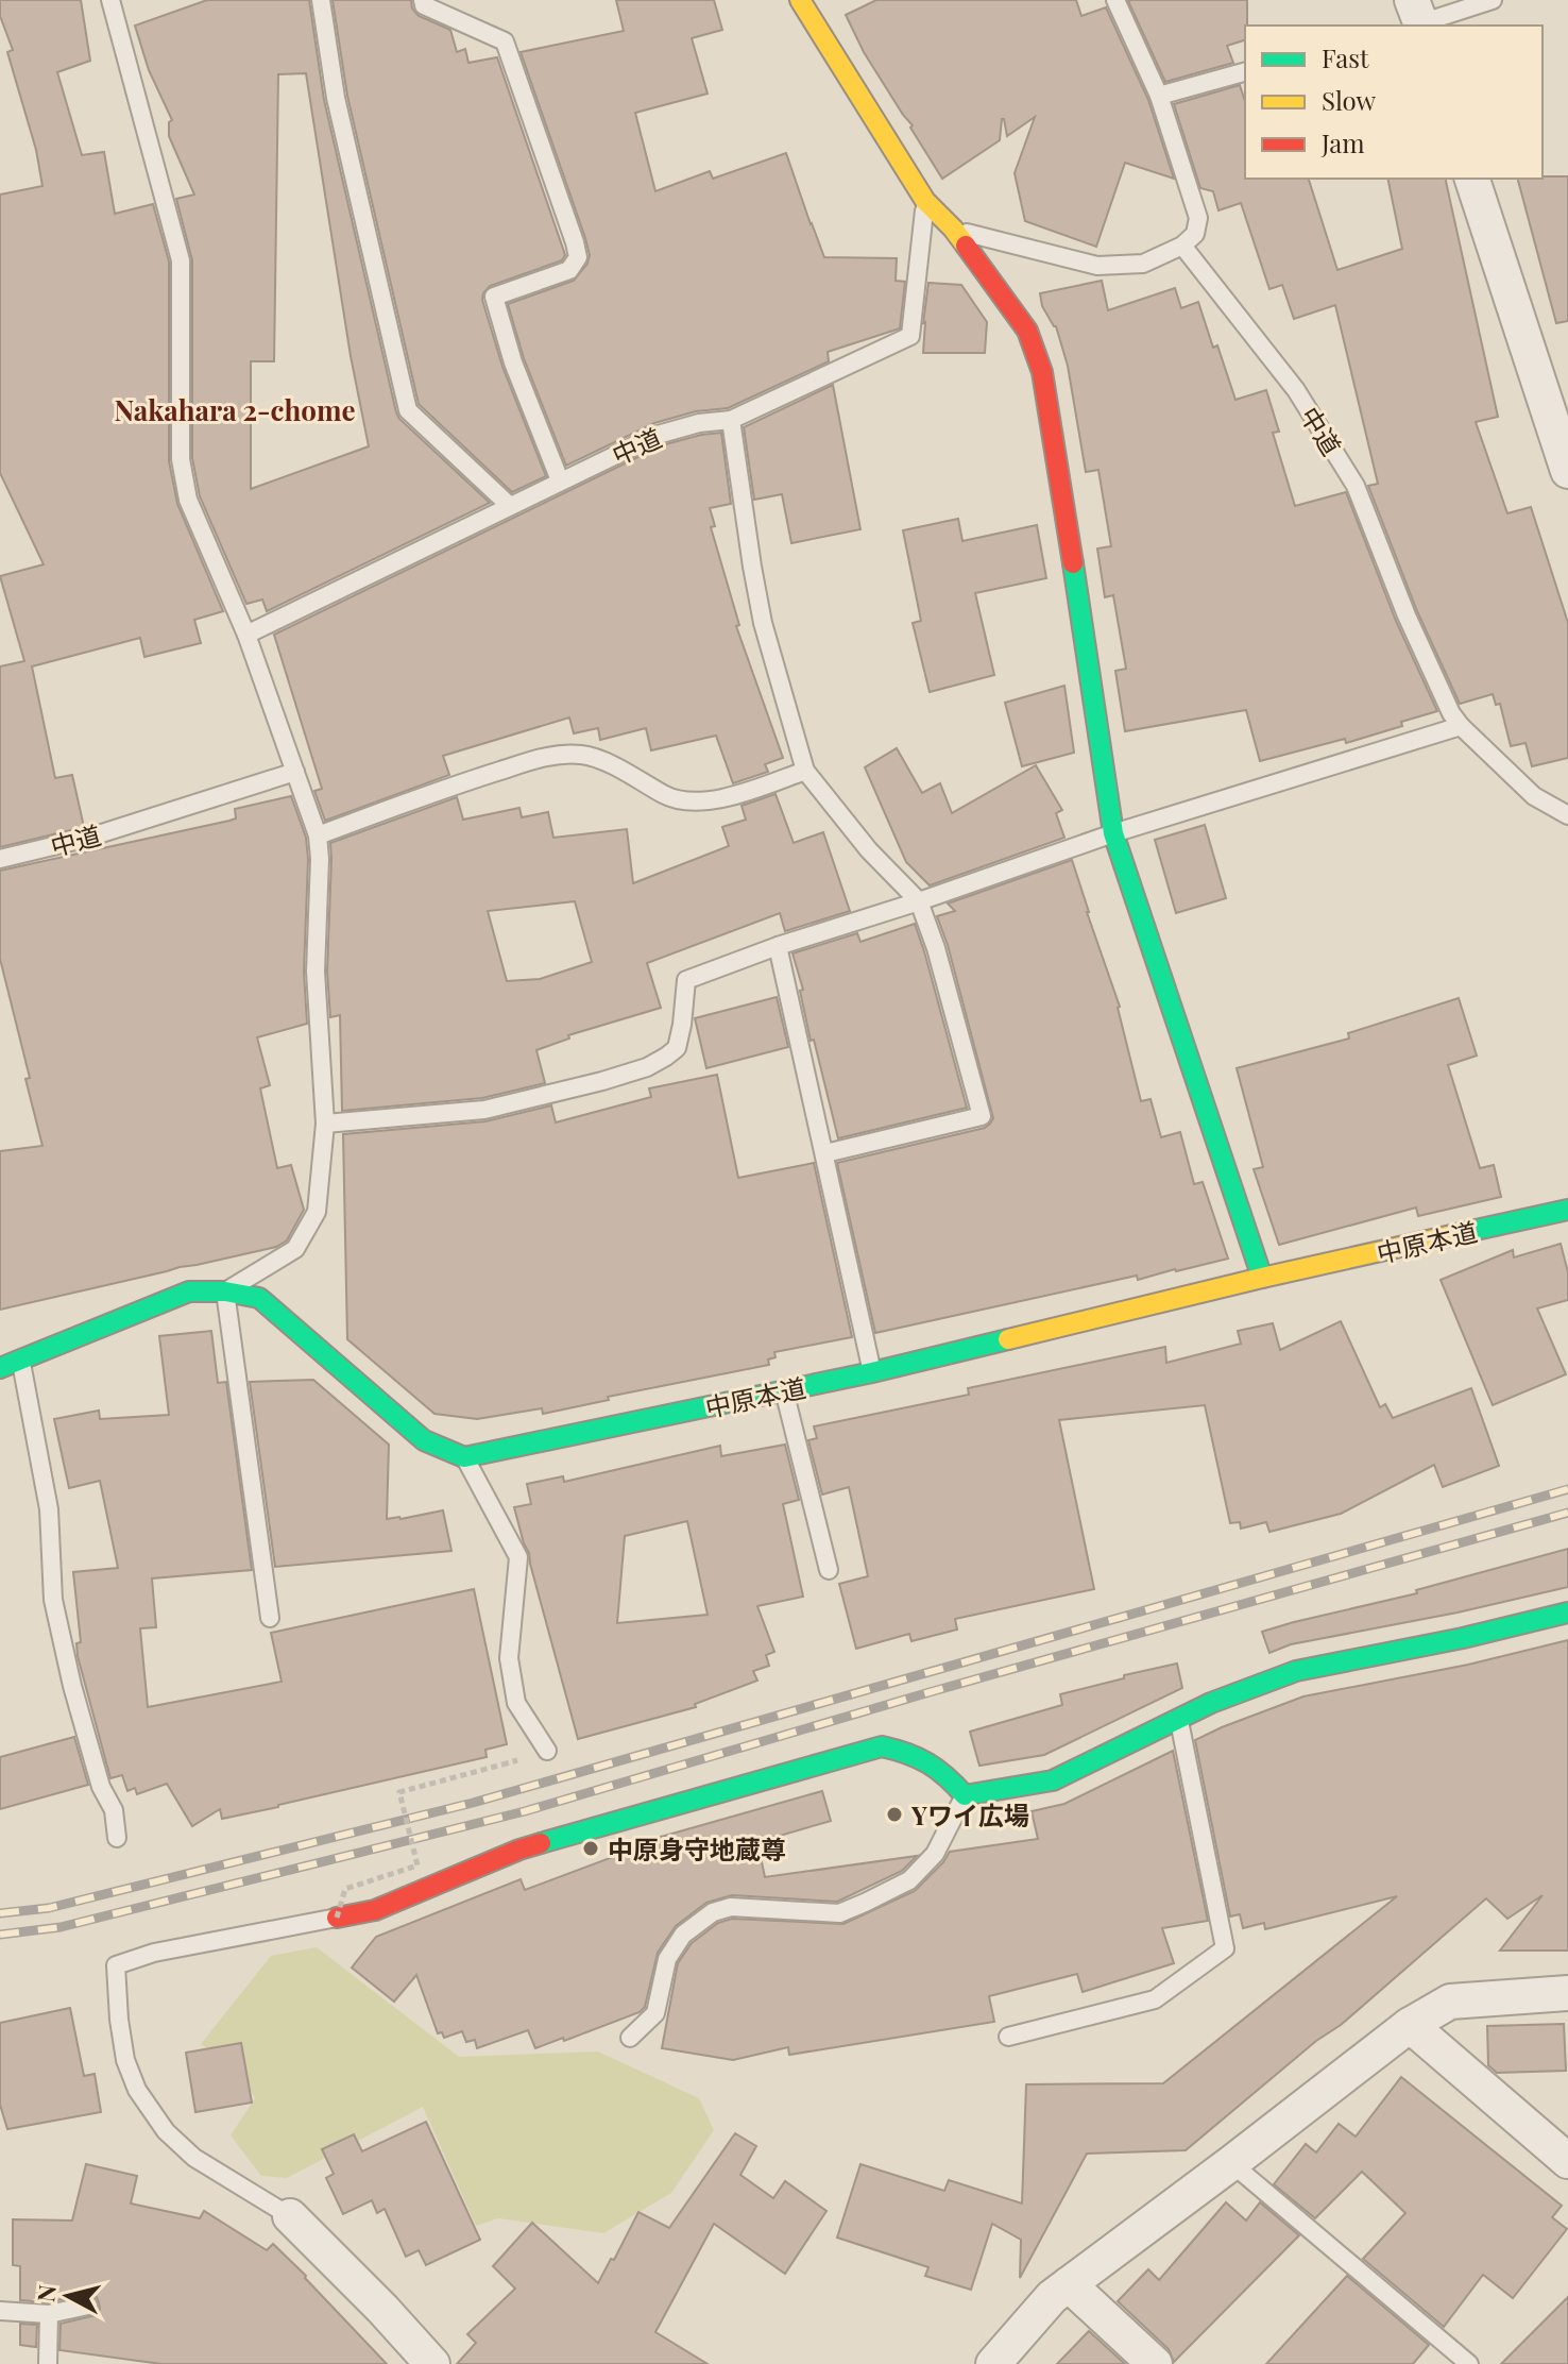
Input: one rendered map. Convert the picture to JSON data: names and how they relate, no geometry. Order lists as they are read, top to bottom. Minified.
{"streets":{"street":["中原本道"],"lane":["中道"]},"districts":["Nakahara 2-chome"],"places":["Yワイ広場","中原身守地蔵尊"],"legend":["Fast","Slow","Jam"],"north":"left"}
